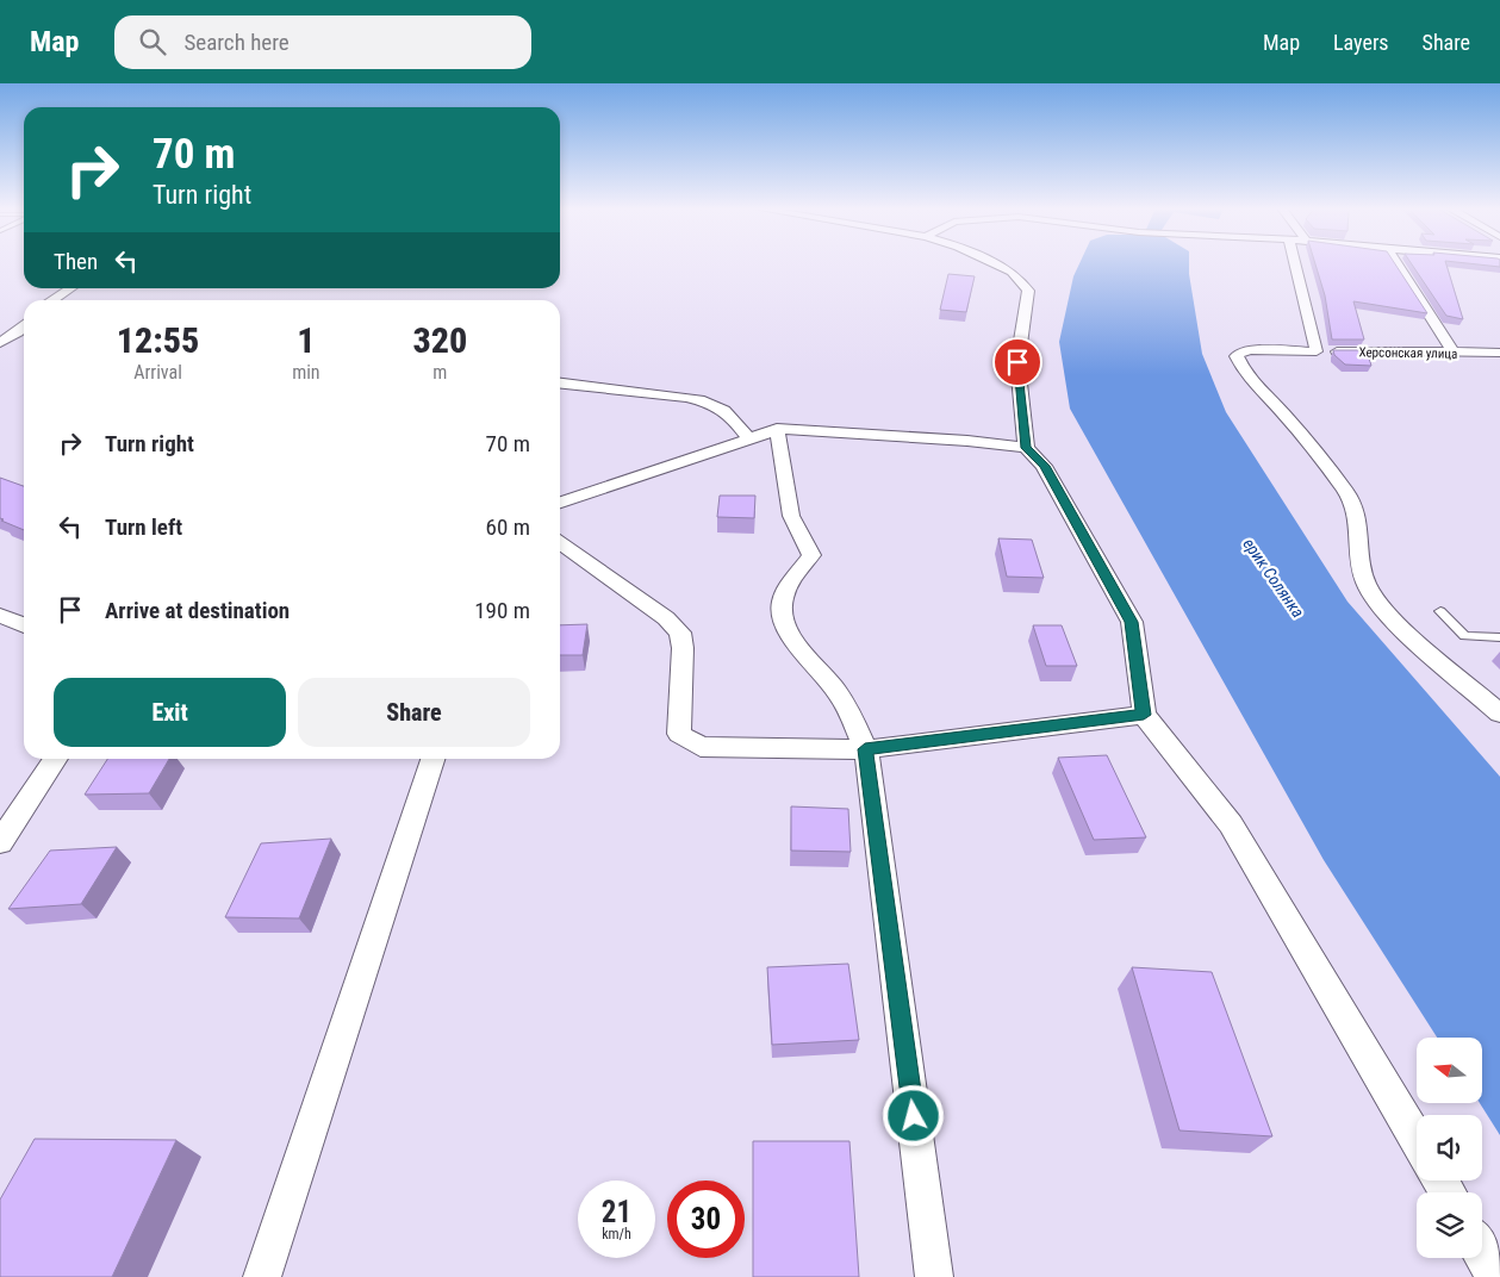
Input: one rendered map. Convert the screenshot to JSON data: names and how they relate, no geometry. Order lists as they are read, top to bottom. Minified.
{"streets":{"street":["Херсонская улица"]},"water":["ерик Солянка"],"north":"left","page":{"header":"Map","search":"Search here","nav":["Map","Layers","Share"],"turn":["70 m","Turn right"],"then":"Then","eta":["12:55","Arrival","1","min","320","m"],"list":[{"name":"Turn right","value":"70 m"},{"name":"Turn left","value":"60 m"},{"name":"Arrive at destination","value":"190 m"}],"buttons":["Exit","Share"],"speed":"21 km/h","limit":"30"}}
